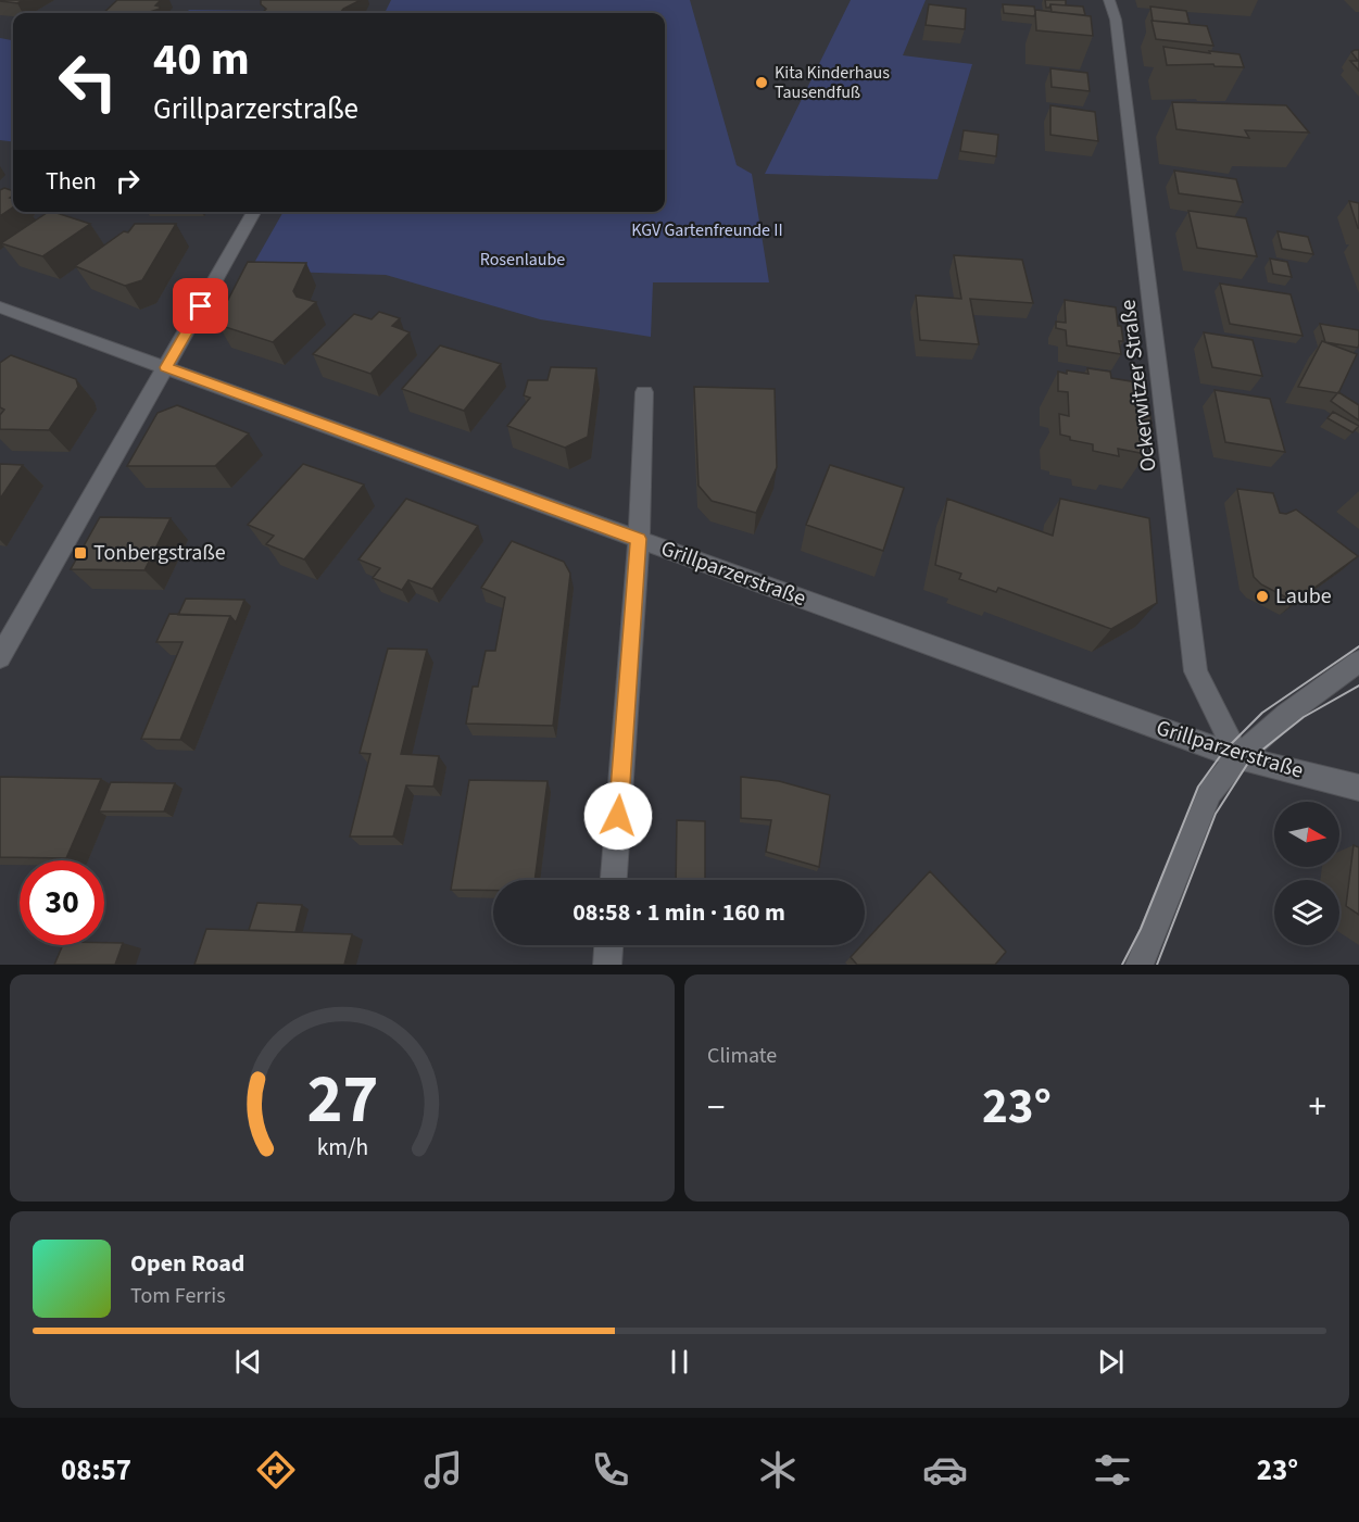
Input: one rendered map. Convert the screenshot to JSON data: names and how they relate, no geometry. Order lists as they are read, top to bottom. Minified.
{"streets":{"street":["Ockerwitzer Straße","Grillparzerstraße"]},"crossings":[["Ockerwitzer Straße","Grillparzerstraße"]],"parks":["KGV Gartenfreunde II","Rosenlaube"],"places":{"other":["Kita Kinderhaus Tausendfuß","Laube"],"transit":["Tonbergstraße"]},"north":"right","page":{"turn":["40 m","Grillparzerstraße"],"then":"Then","limit":"30","trip":"08:58 · 1 min · 160 m","tile":"Climate","heat":["−","23°","+"],"song":["Open Road","Tom Ferris"],"tabs":["08:57","23°"],"gauge":["27","km/h"]}}
